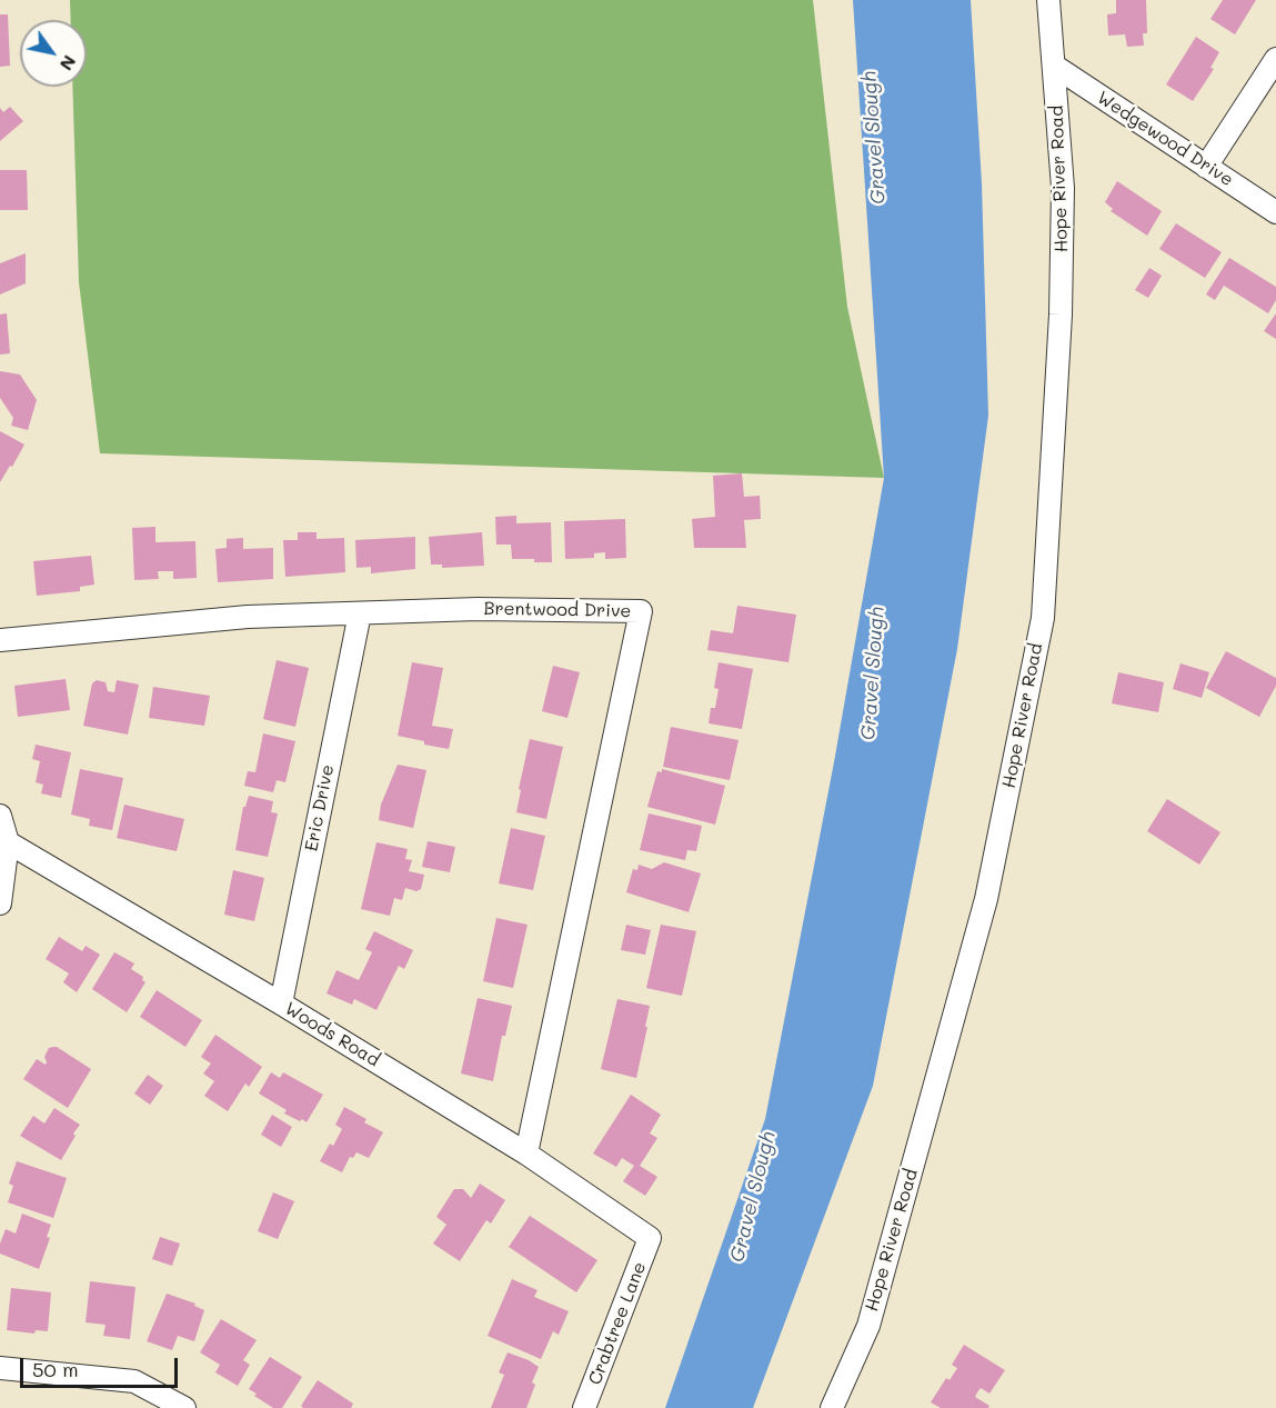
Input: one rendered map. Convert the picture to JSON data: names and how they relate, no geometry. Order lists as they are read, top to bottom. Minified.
{"streets":{"street":["Wedgewood Drive","Hope River Road","Brentwood Drive","Eric Drive","Woods Road","Crabtree Lane"]},"crossings":[["Wedgewood Drive","Hope River Road"],["Brentwood Drive","Eric Drive"],["Brentwood Drive","Woods Road"],["Eric Drive","Woods Road"],["Woods Road","Crabtree Lane"]],"water":["Gravel Slough"],"scale_bar":"50 m","north":"bottom right"}
